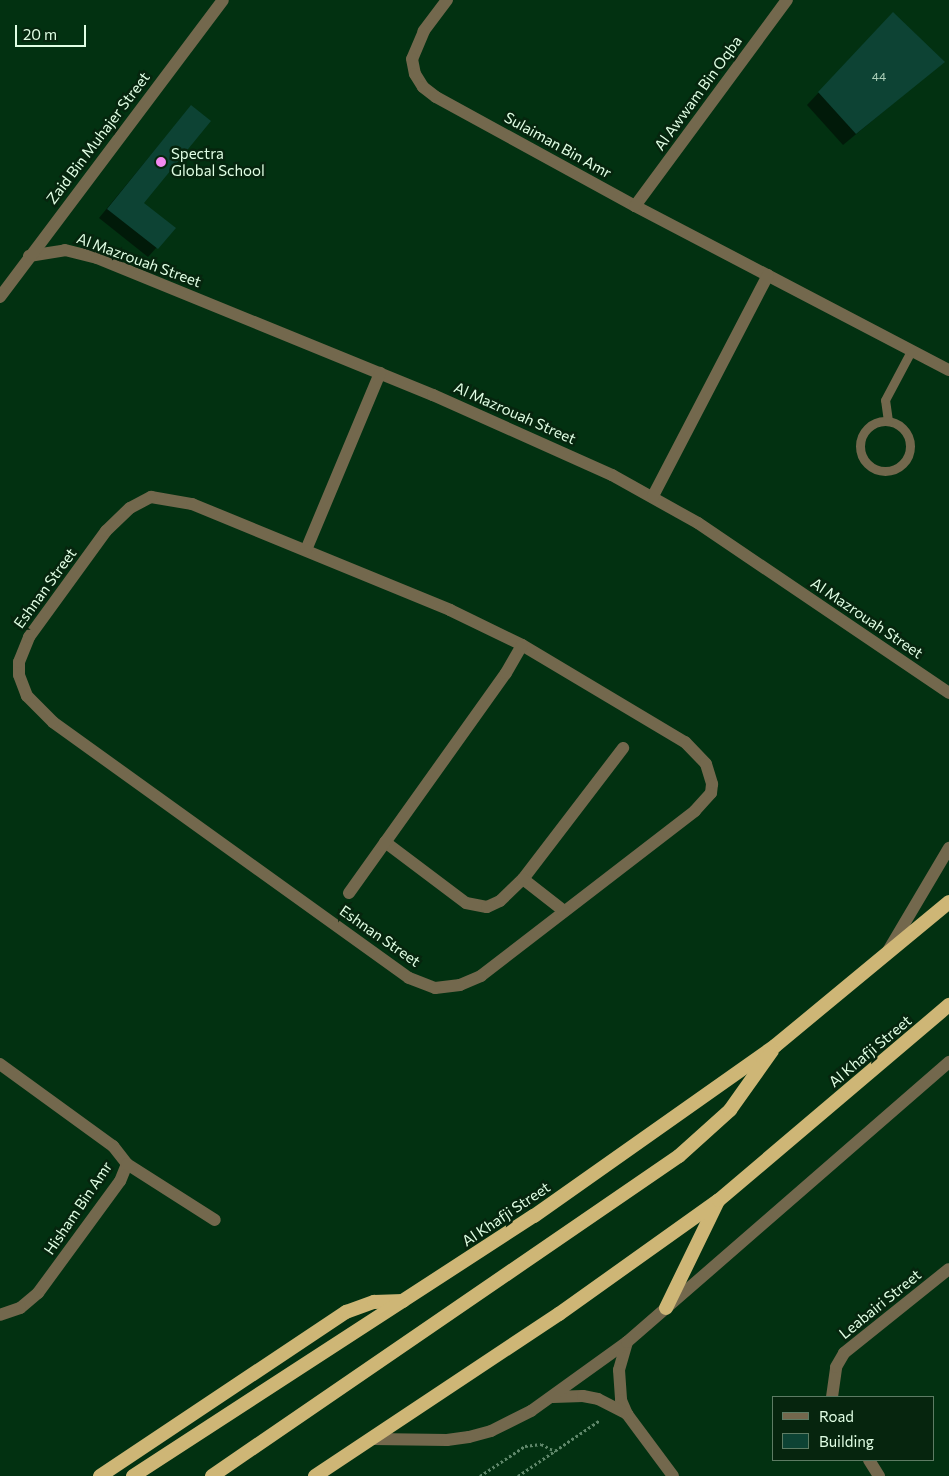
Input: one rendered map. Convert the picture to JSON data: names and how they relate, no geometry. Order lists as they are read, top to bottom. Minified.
{"streets":{"highway":["Al Khafji Street"],"street":["Al Awwam Bin Oqba","Zaid Bin Muhajer Street","Sulaiman Bin Amr","Al Mazrouah Street","Eshnan Street","Hisham Bin Amr","Leabairi Street"]},"crossings":[["Al Awwam Bin Oqba","Sulaiman Bin Amr"],["Zaid Bin Muhajer Street","Al Mazrouah Street"]],"places":["Spectra Global School"],"house_numbers":["44"],"legend":["Road","Building"],"scale_bar":"20 m"}
